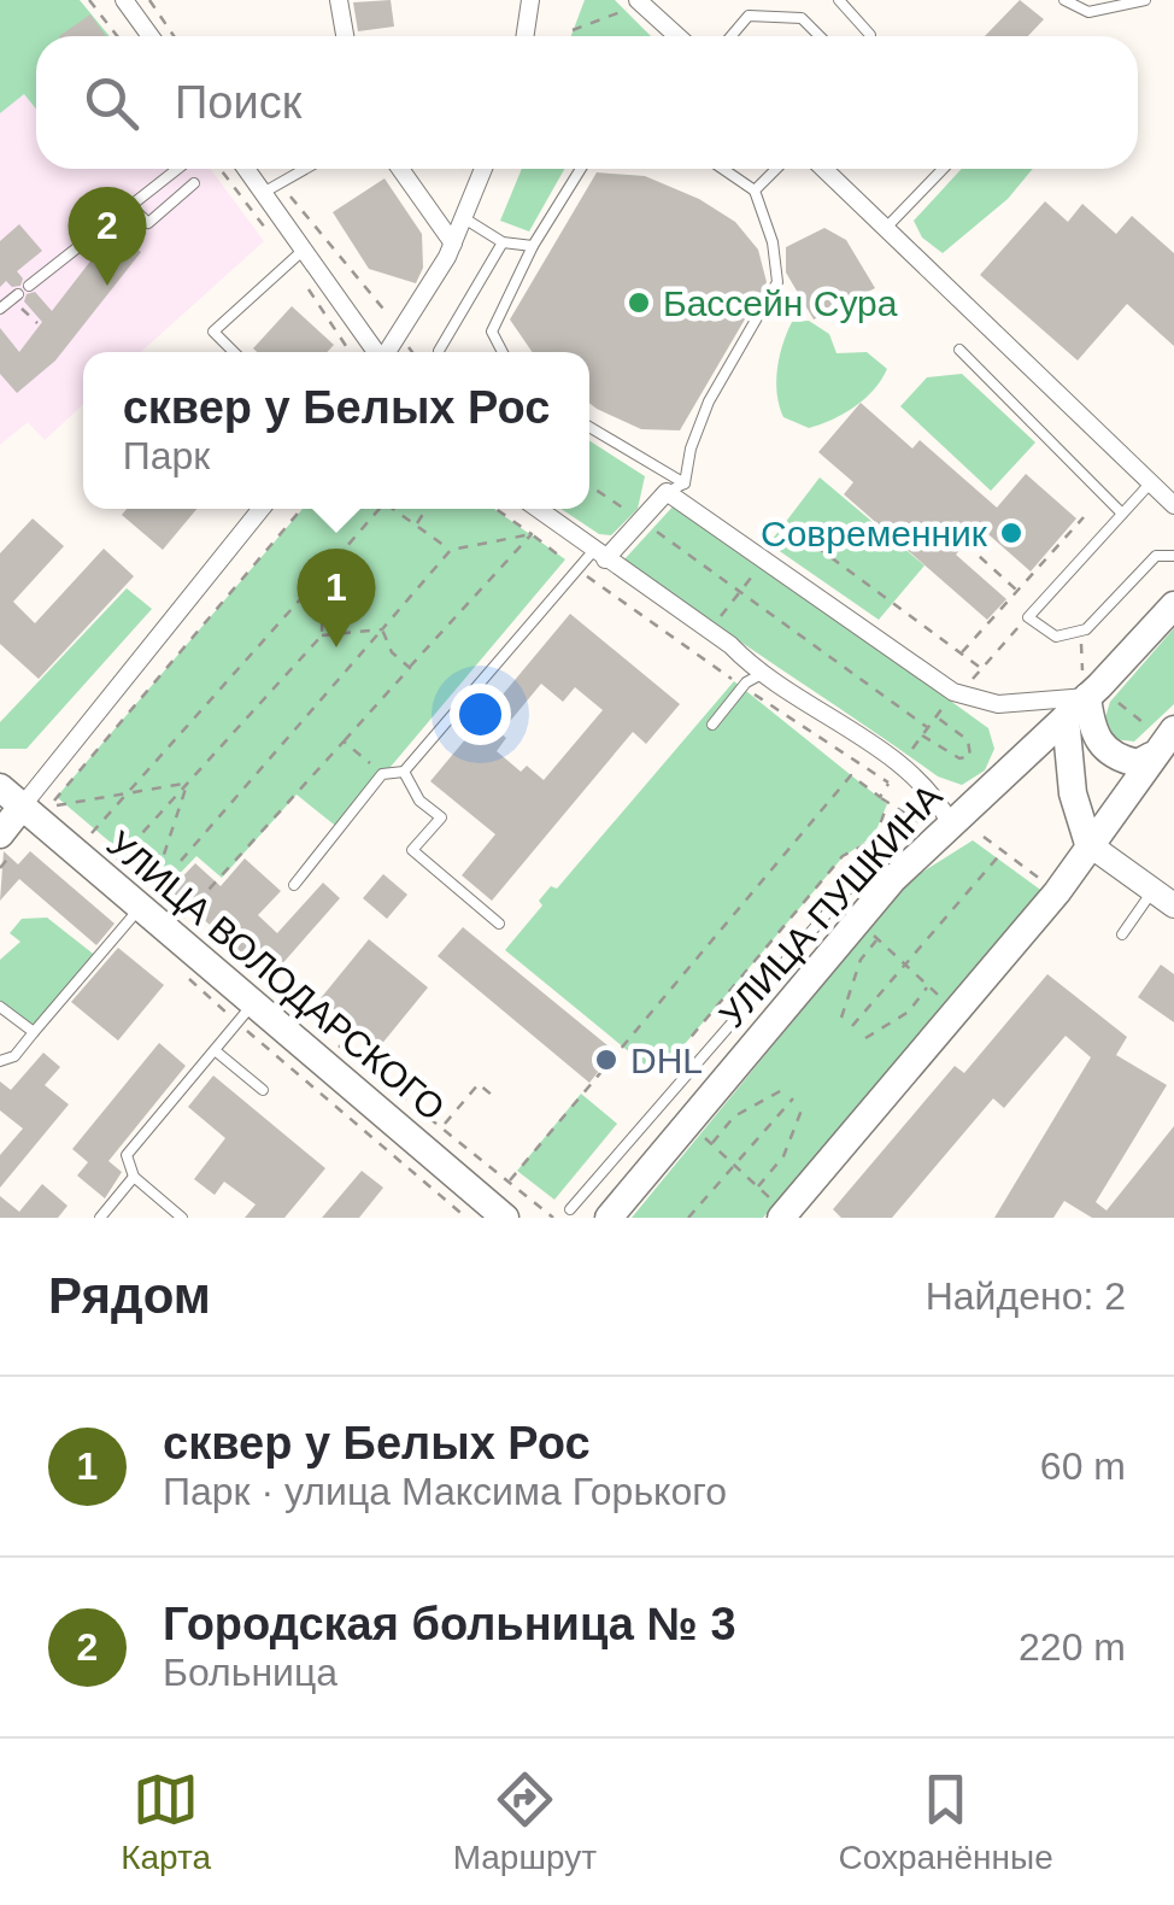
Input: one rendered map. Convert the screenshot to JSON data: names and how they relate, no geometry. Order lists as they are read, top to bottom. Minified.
{"streets":{"main road":["УЛИЦА ПУШКИНА","УЛИЦА ВОЛОДАРСКОГО"]},"places":["Бассейн Сура","Современник","DHL"],"page":{"search":"Поиск","pins":["2","1"],"popup":["сквер у Белых Рос","Парк"],"heading":["Рядом","Найдено: 2"],"list":[{"mark":"1","name":"сквер у Белых Рос","note":"Парк · улица Максима Горького","value":"60 m"},{"mark":"2","name":"Городская больница № 3","note":"Больница","value":"220 m"}],"nav":["Карта","Маршрут","Сохранённые"]}}
